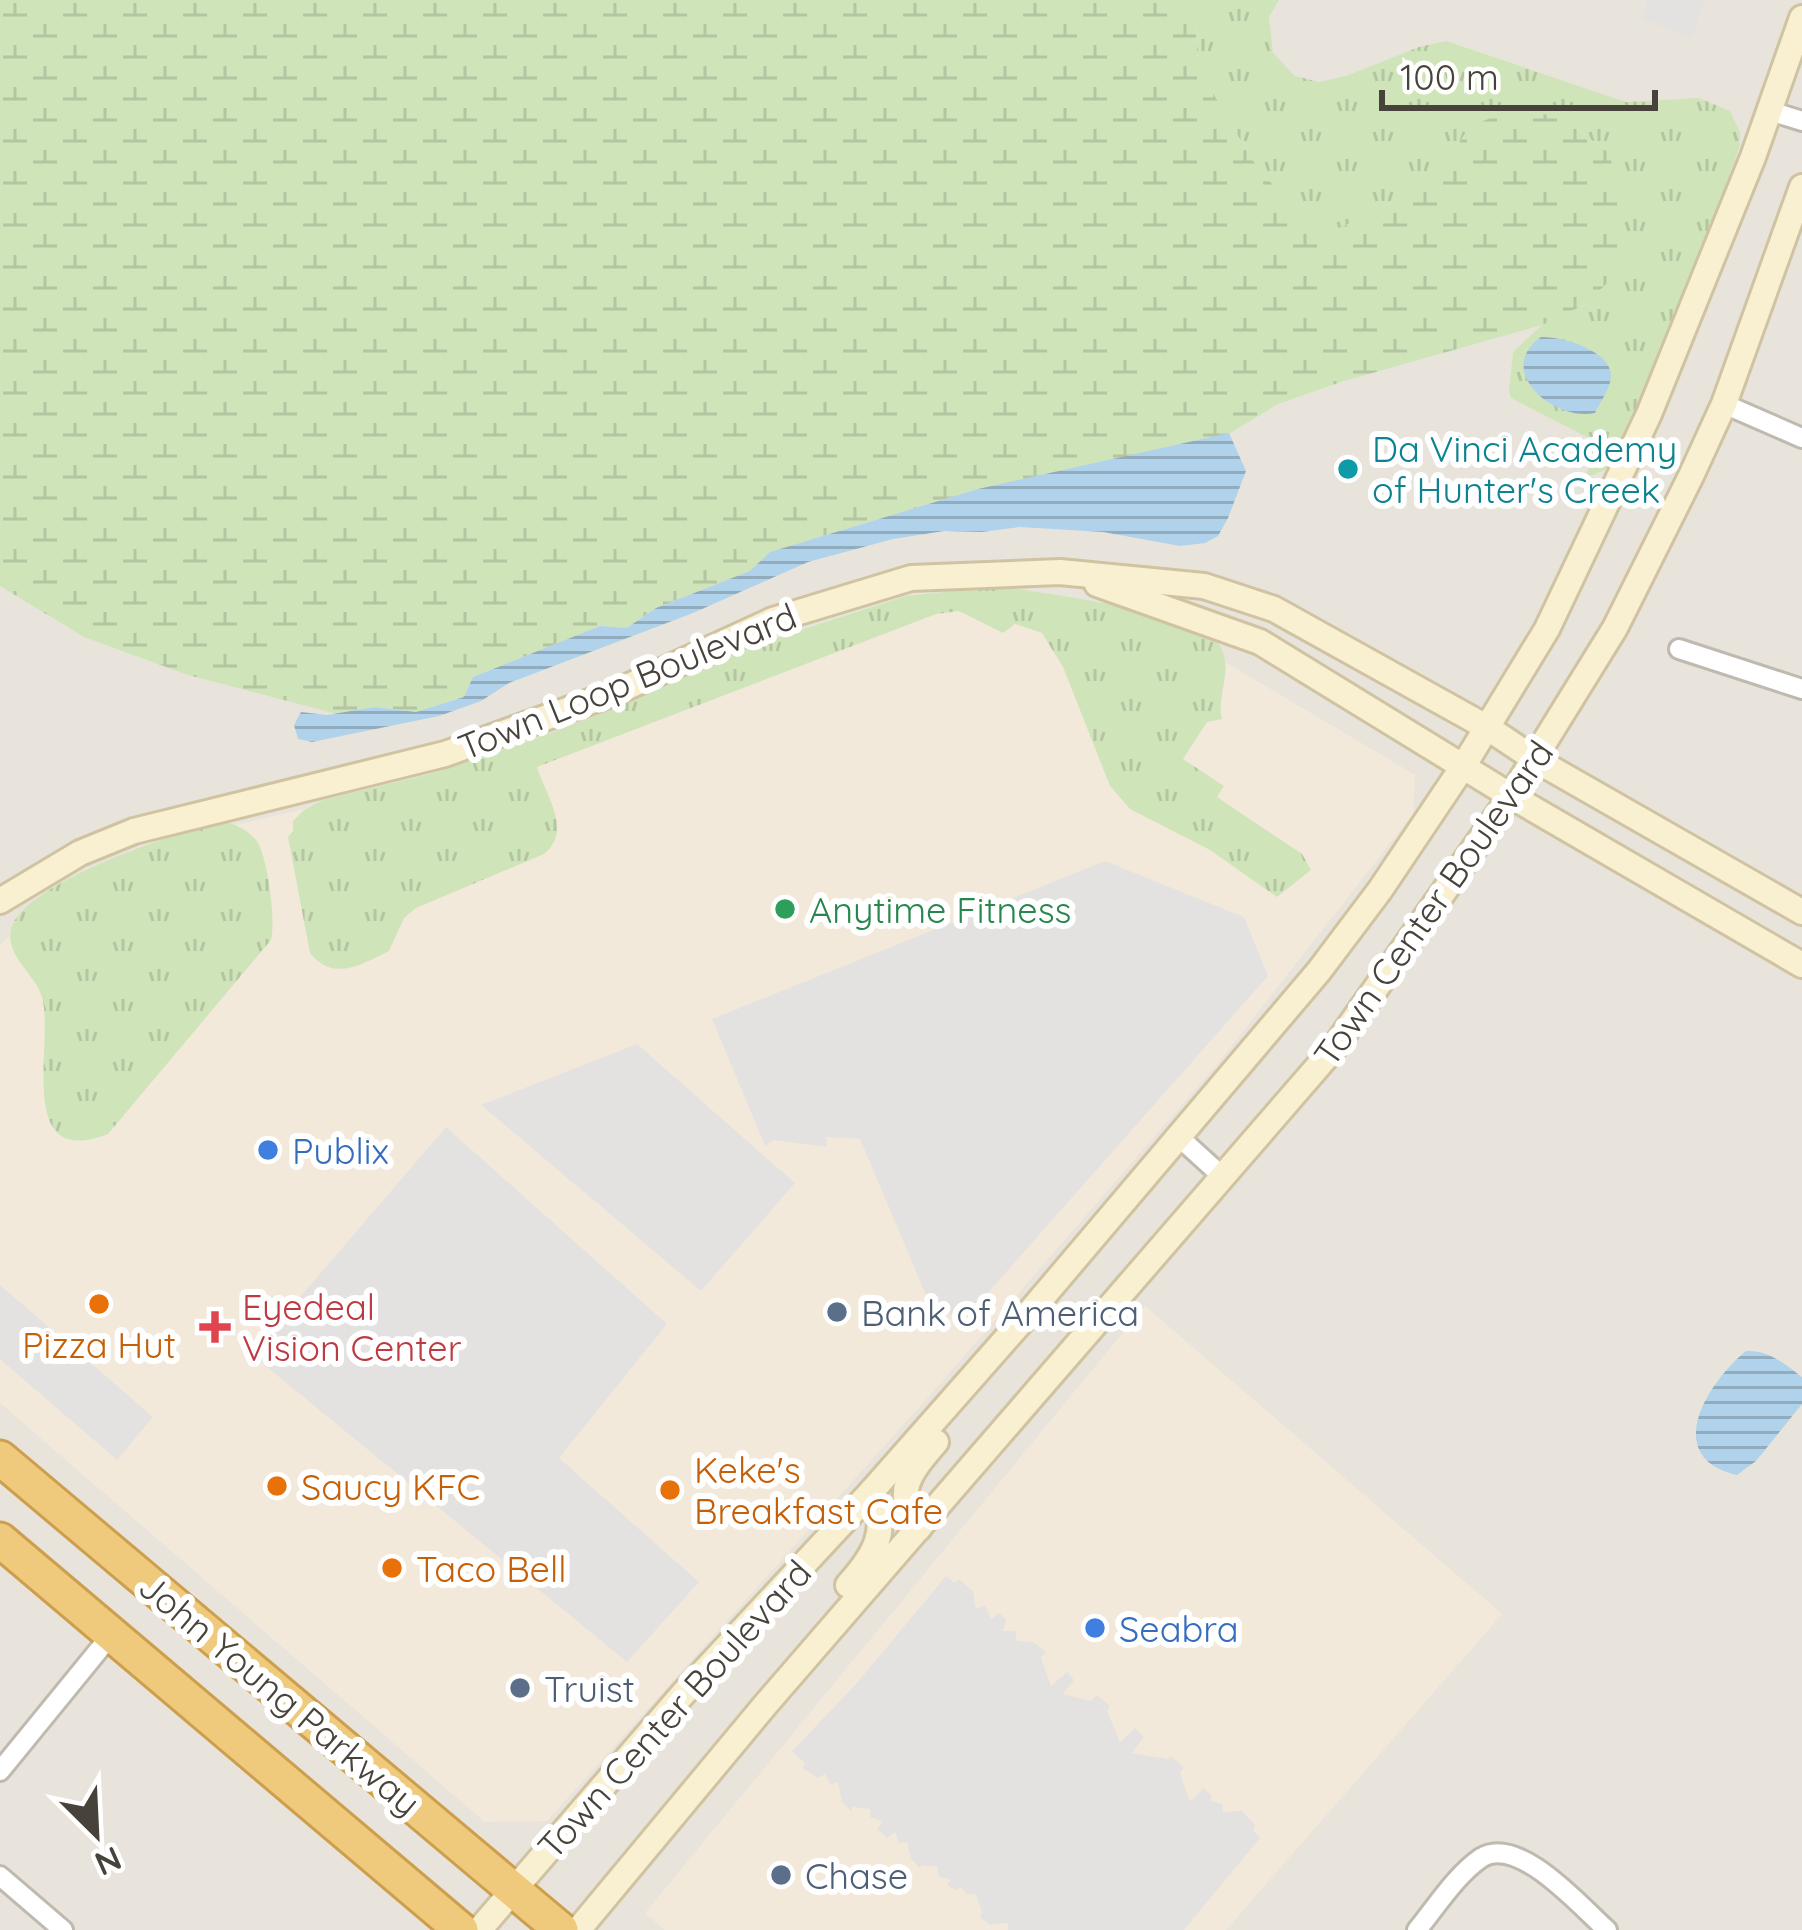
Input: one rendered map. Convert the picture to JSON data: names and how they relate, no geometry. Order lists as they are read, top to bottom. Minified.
{"streets":{"highway":["John Young Parkway"],"street":["Town Loop Boulevard","Town Center Boulevard"]},"crossings":[["Town Loop Boulevard","Town Center Boulevard"],["Town Center Boulevard","John Young Parkway"]],"places":{"other":["Da Vinci Academy of Hunter's Creek","Anytime Fitness","Publix","Pizza Hut","Bank of America","Saucy KFC","Keke's Breakfast Cafe","Taco Bell","Seabra","Truist","Chase"],"health":["Eyedeal Vision Center"]},"scale_bar":"100 m","north":"bottom right"}
